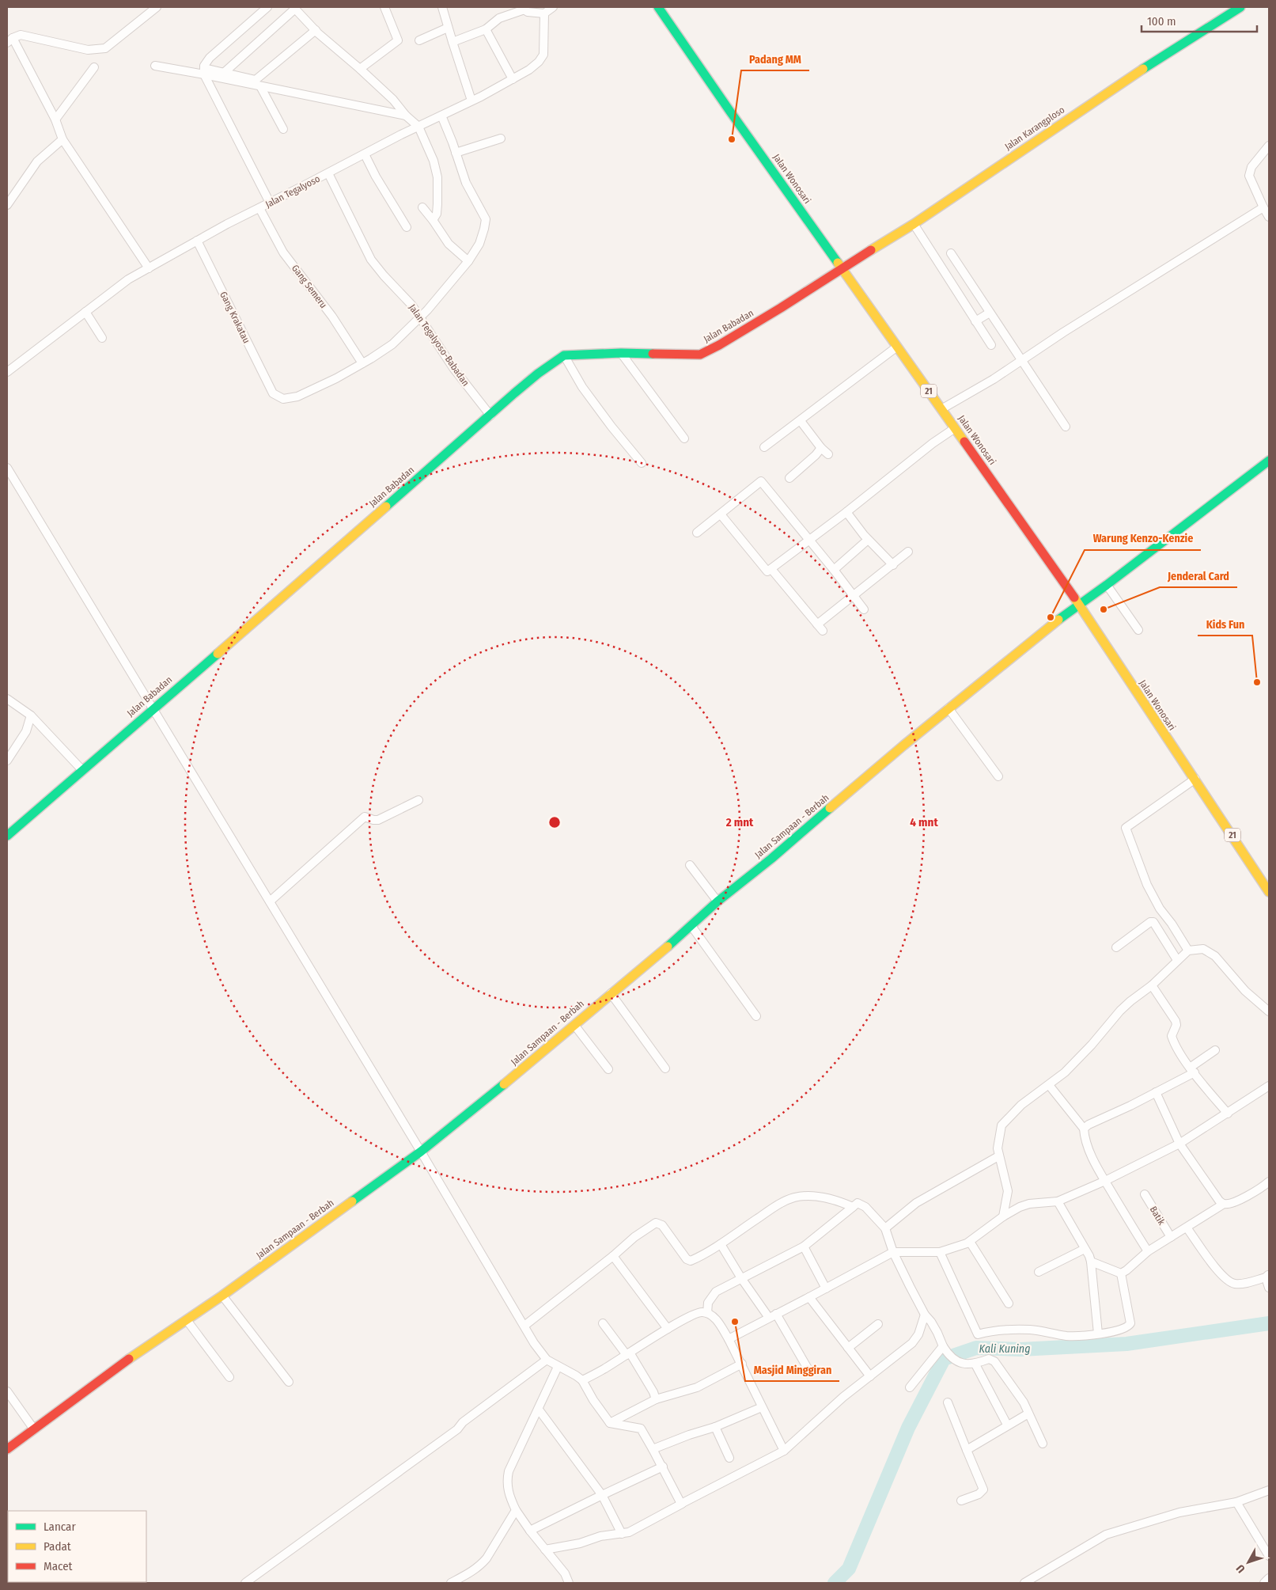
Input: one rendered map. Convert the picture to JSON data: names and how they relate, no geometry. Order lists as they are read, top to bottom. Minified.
{"streets":{"main road":["Jalan Karangploso","Jalan Wonosari","Jalan Babadan","21","Jalan Sampaan - Berbah"],"street":["Jalan Tegalyoso","Gang Semeru","Gang Krakatau","Jalan Tegalyoso-Babadan","Batik"]},"crossings":[["Jalan Karangploso","Jalan Wonosari"],["Jalan Karangploso","Jalan Babadan"],["Jalan Wonosari","Jalan Babadan"],["Jalan Wonosari","Jalan Sampaan - Berbah"],["Jalan Tegalyoso","Gang Semeru"],["Jalan Tegalyoso","Gang Krakatau"],["Jalan Tegalyoso","Jalan Tegalyoso-Babadan"],["Gang Semeru","Gang Krakatau"],["Jalan Babadan","Jalan Tegalyoso-Babadan"]],"water":["Kali Kuning"],"places":["Padang MM","Jenderal Card","Warung Kenzo-Kenzie","Kids Fun","Masjid Minggiran"],"legend":["Lancar","Padat","Macet"],"scale_bar":"100 m","north":"bottom left","rings":["2 mnt","4 mnt"]}
